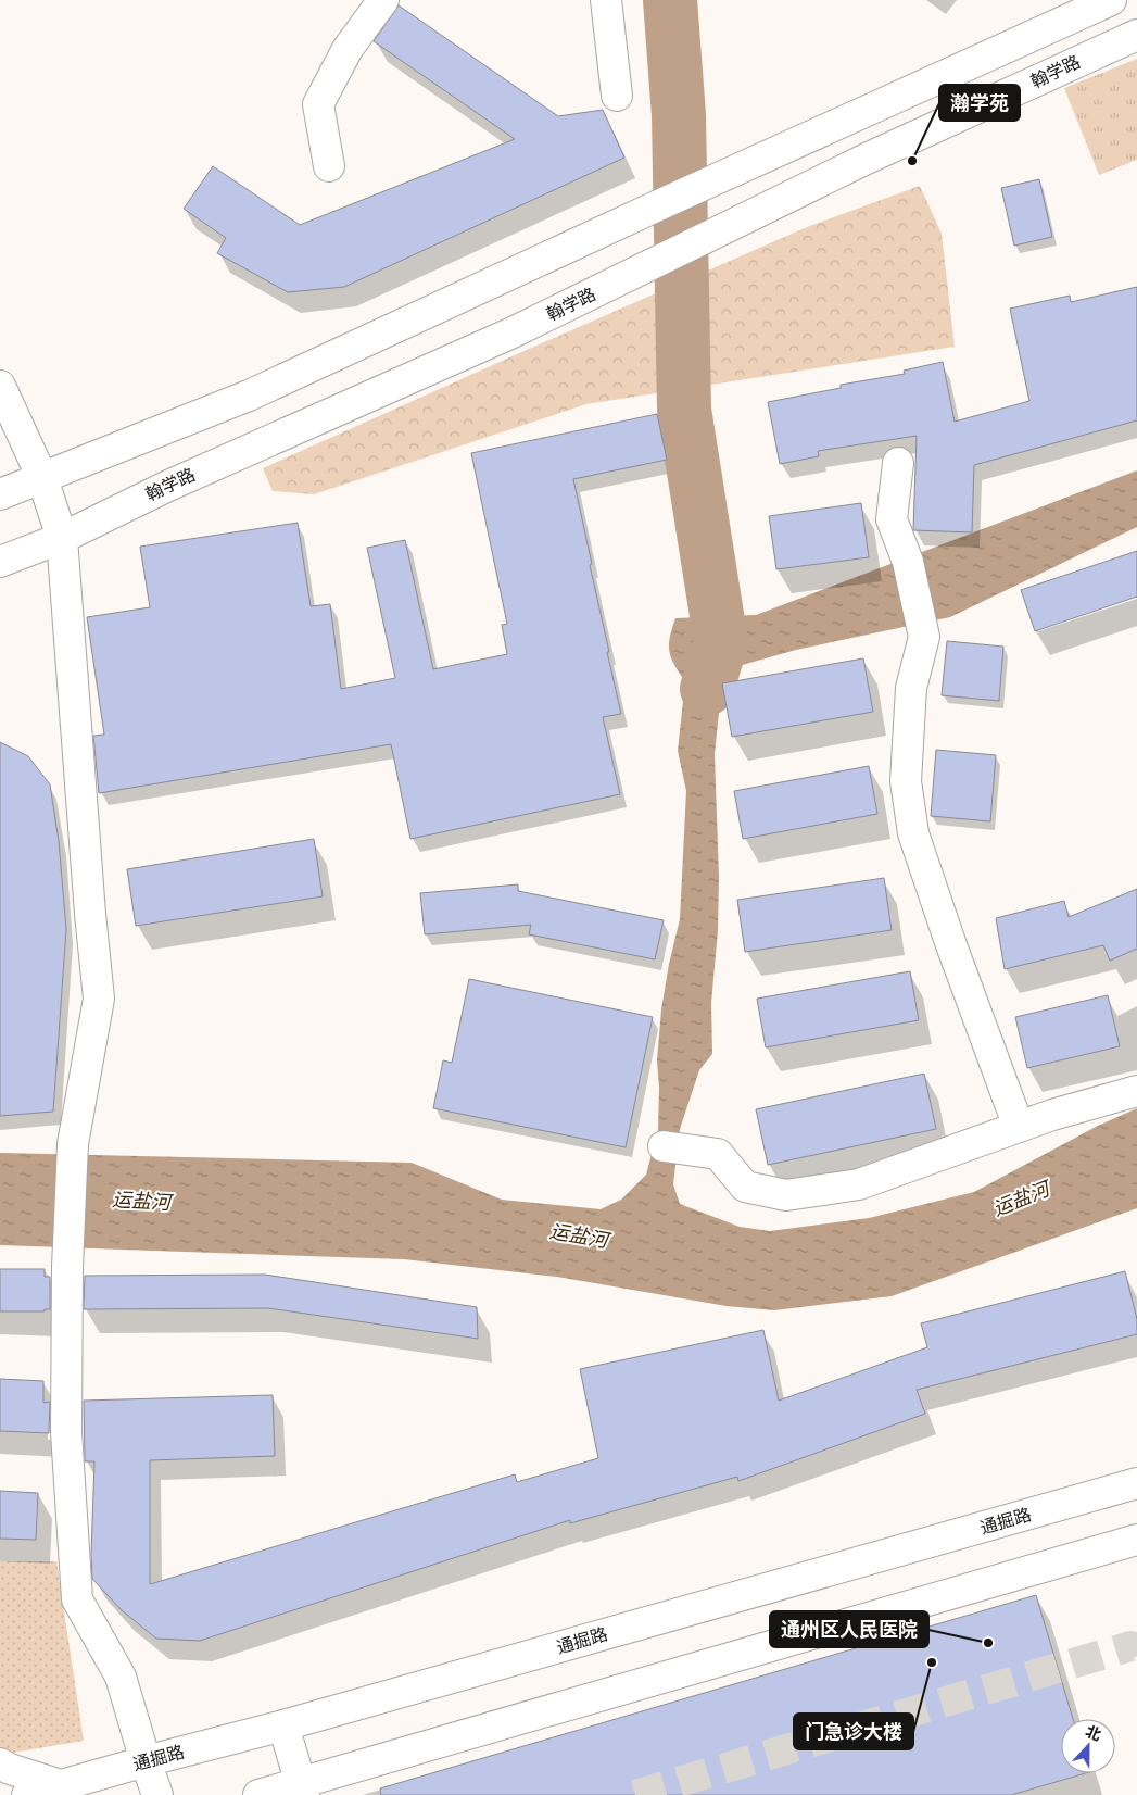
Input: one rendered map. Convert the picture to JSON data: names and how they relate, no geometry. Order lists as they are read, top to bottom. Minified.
{"streets":{"street":["翰学路","通掘路"]},"water":["运盐河"],"places":["瀚学苑","通州区人民医院","门急诊大楼"],"north":"top"}
